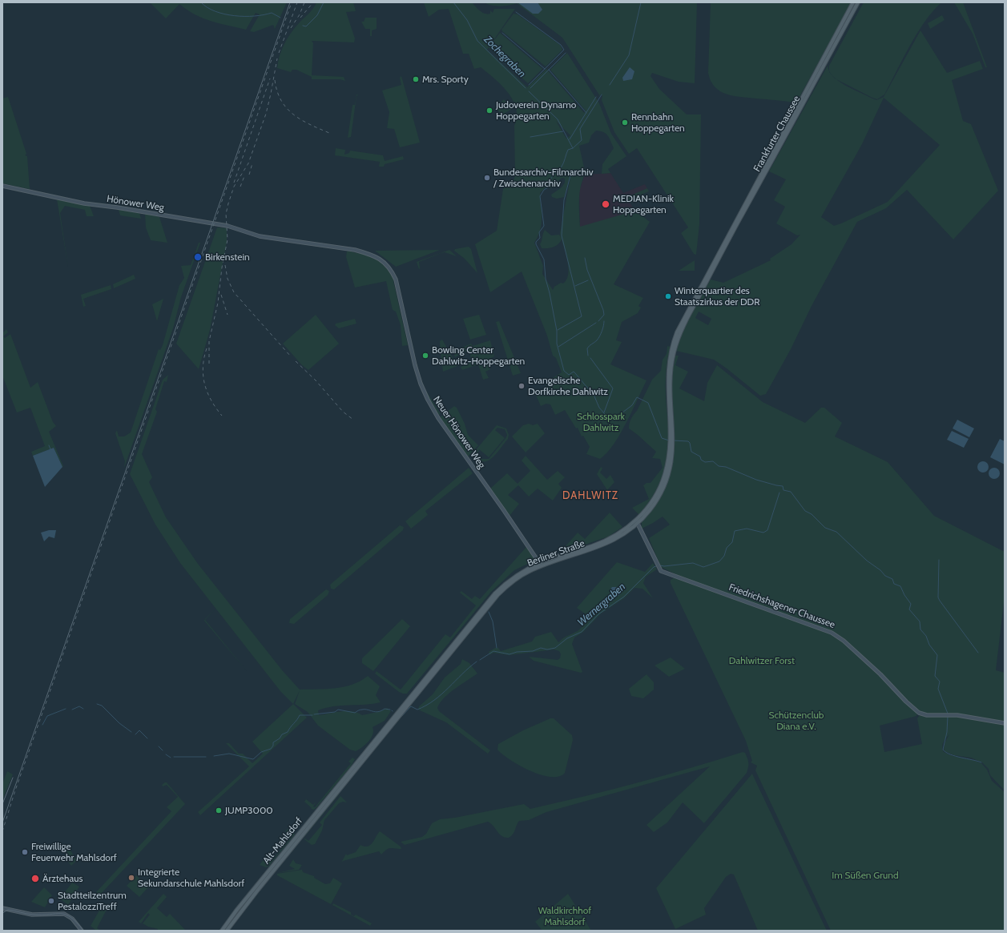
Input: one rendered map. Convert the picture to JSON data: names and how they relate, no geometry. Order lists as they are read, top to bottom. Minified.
{"streets":{"main road":["Frankfurter Chaussee","Hönower Weg","Neuer Hönower Weg","Berliner Straße","Friedrichshagener Chaussee","Alt-Mahlsdorf"]},"crossings":[["Frankfurter Chaussee","Berliner Straße"],["Hönower Weg","Neuer Hönower Weg"],["Neuer Hönower Weg","Berliner Straße"],["Berliner Straße","Friedrichshagener Chaussee"],["Berliner Straße","Alt-Mahlsdorf"]],"districts":["DAHLWITZ"],"water":["Zochegraben","Wernergraben"],"parks":["Schlosspark Dahlwitz","Dahlwitzer Forst","Schützenclub Diana e.V.","Im Süßen Grund","Waldkirchhof Mahlsdorf"],"places":["Mrs. Sporty","Judoverein Dynamo Hoppegarten","Rennbahn Hoppegarten","Bundesarchiv-Filmarchiv / Zwischenarchiv","MEDIAN-Klinik Hoppegarten","Birkenstein","Winterquartier des Staatszirkus der DDR","Bowling Center Dahlwitz-Hoppegarten","Evangelische Dorfkirche Dahlwitz","JUMP3000","Freiwillige Feuerwehr Mahlsdorf","Integrierte Sekundarschule Mahlsdorf","Ärztehaus","Stadtteilzentrum PestalozziTreff"]}
